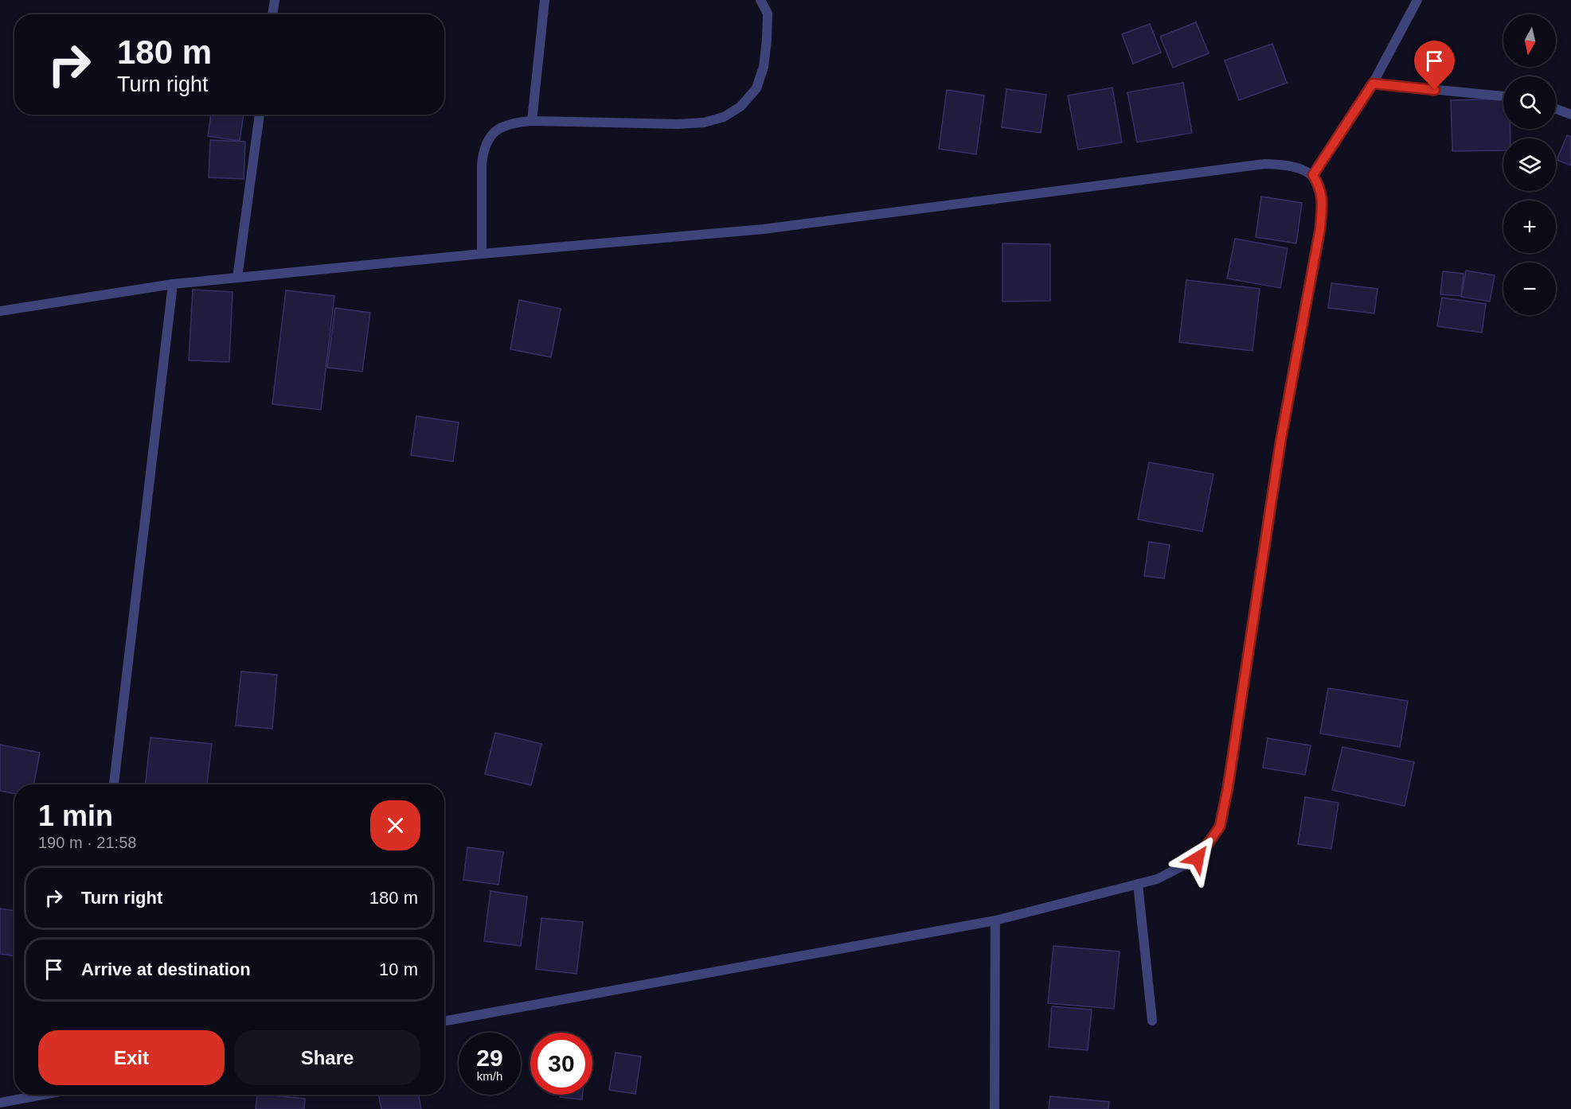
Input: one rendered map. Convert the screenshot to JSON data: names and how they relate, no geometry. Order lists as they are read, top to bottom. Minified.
{"north":"bottom","page":{"map_buttons":["+","−"],"turn":["180 m","Turn right"],"heading":["1 min","190 m · 21:58"],"list":[{"name":"Turn right","value":"180 m"},{"name":"Arrive at destination","value":"10 m"}],"buttons":["Exit","Share"],"speed":"29 km/h","limit":"30"}}
